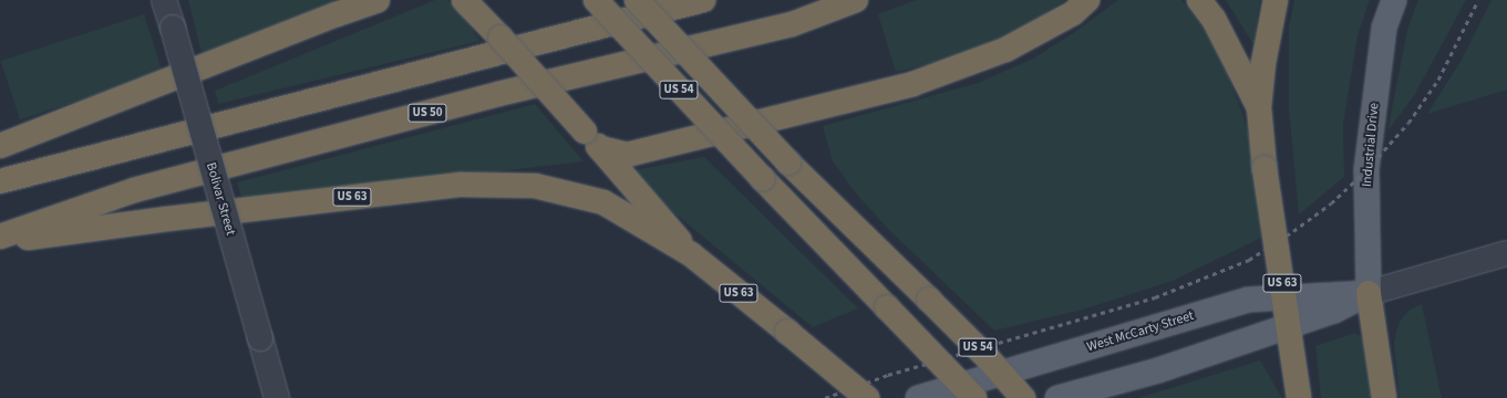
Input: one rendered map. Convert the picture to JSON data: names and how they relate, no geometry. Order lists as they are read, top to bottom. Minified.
{"streets":{"highway":["US 54","US 50","US 63"],"main road":["Industrial Drive","West McCarty Street"],"street":["Bolivar Street"]},"crossings":[["Industrial Drive","West McCarty Street"]]}
